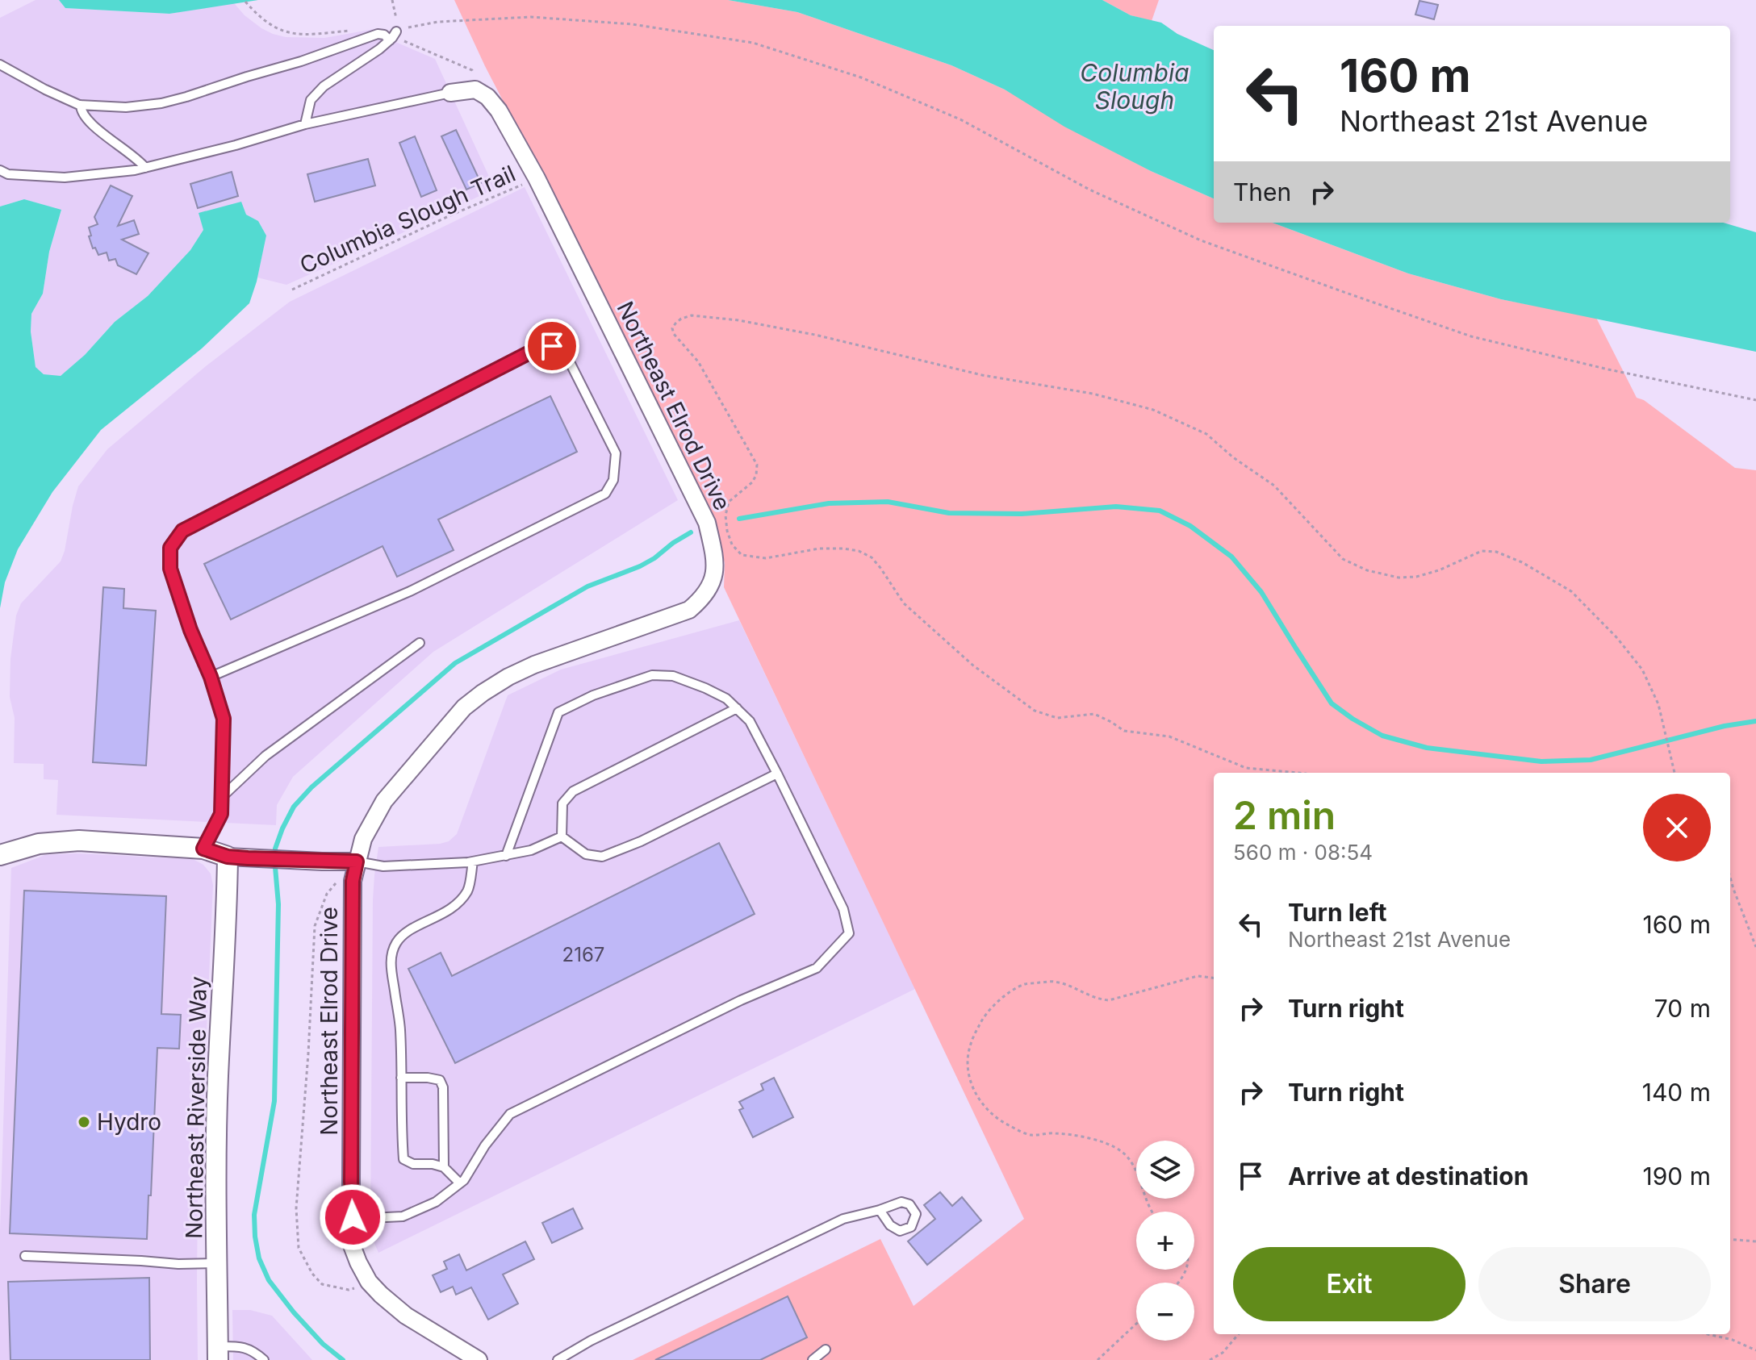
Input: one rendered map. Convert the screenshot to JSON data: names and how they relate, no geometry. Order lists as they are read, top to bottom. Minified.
{"streets":{"street":["Northeast Elrod Drive","Northeast Riverside Way"],"path":["Columbia Slough Trail"]},"crossings":[["Columbia Slough Trail","Northeast Elrod Drive"]],"water":["Columbia Slough"],"places":["Hydro"],"house_numbers":["2167"],"page":{"turn":["160 m","Northeast 21st Avenue"],"then":"Then","heading":["2 min","560 m · 08:54"],"list":[{"name":"Turn left","note":"Northeast 21st Avenue","value":"160 m"},{"name":"Turn right","value":"70 m"},{"name":"Turn right","value":"140 m"},{"name":"Arrive at destination","value":"190 m"}],"map_buttons":["+","−"],"buttons":["Exit","Share"]}}
